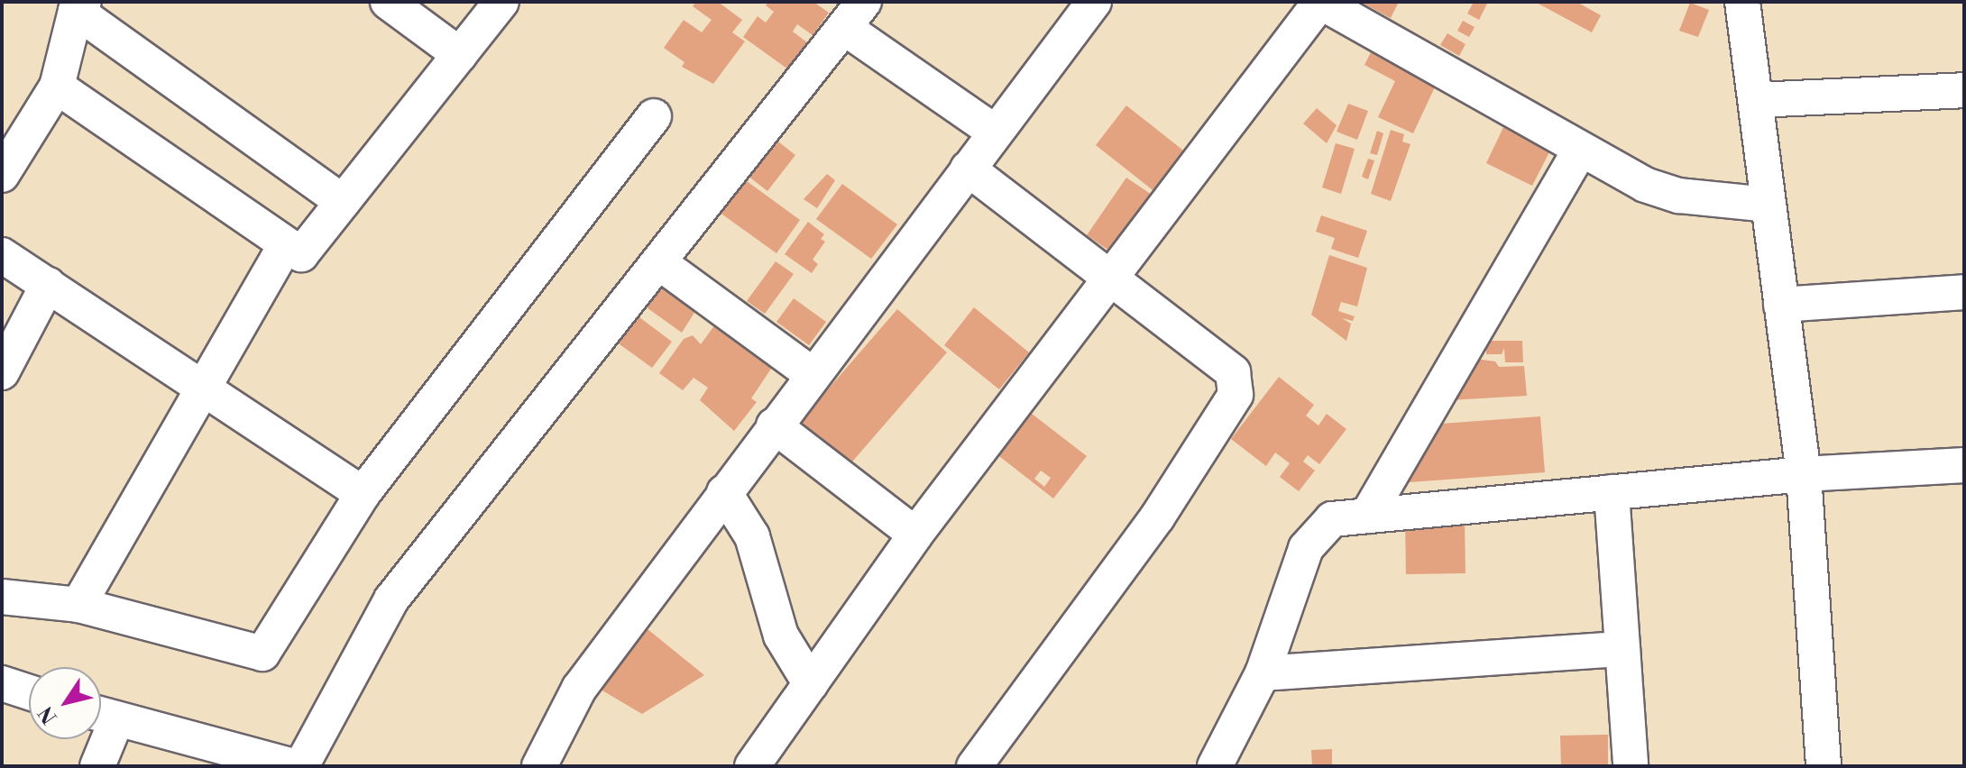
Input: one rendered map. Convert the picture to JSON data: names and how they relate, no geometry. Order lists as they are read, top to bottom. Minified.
{"north":"bottom left"}
